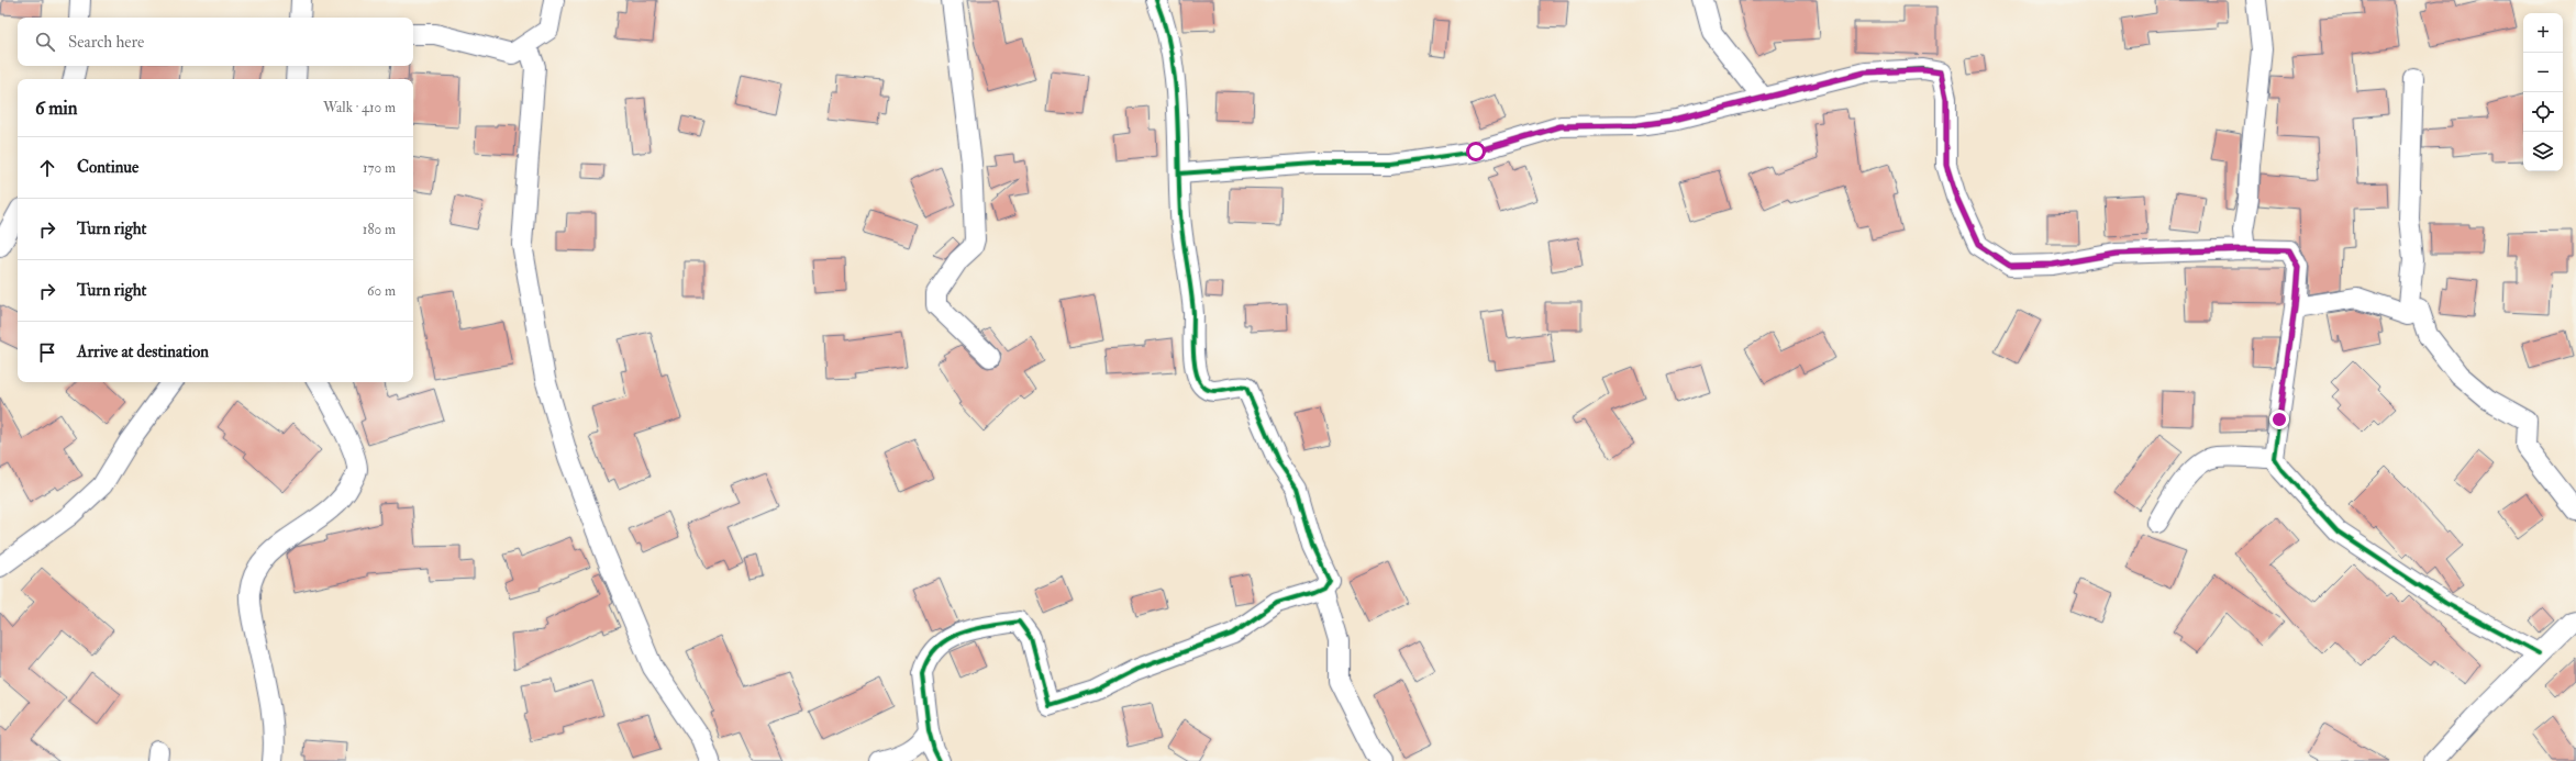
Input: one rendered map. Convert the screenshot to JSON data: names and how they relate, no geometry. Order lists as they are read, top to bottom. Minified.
{"page":{"map_buttons":["+","−"],"search":"Search here","heading":["6 min","Walk · 410 m"],"list":[["Continue","170 m"],["Turn right","180 m"],["Turn right","60 m"],"Arrive at destination"]}}
